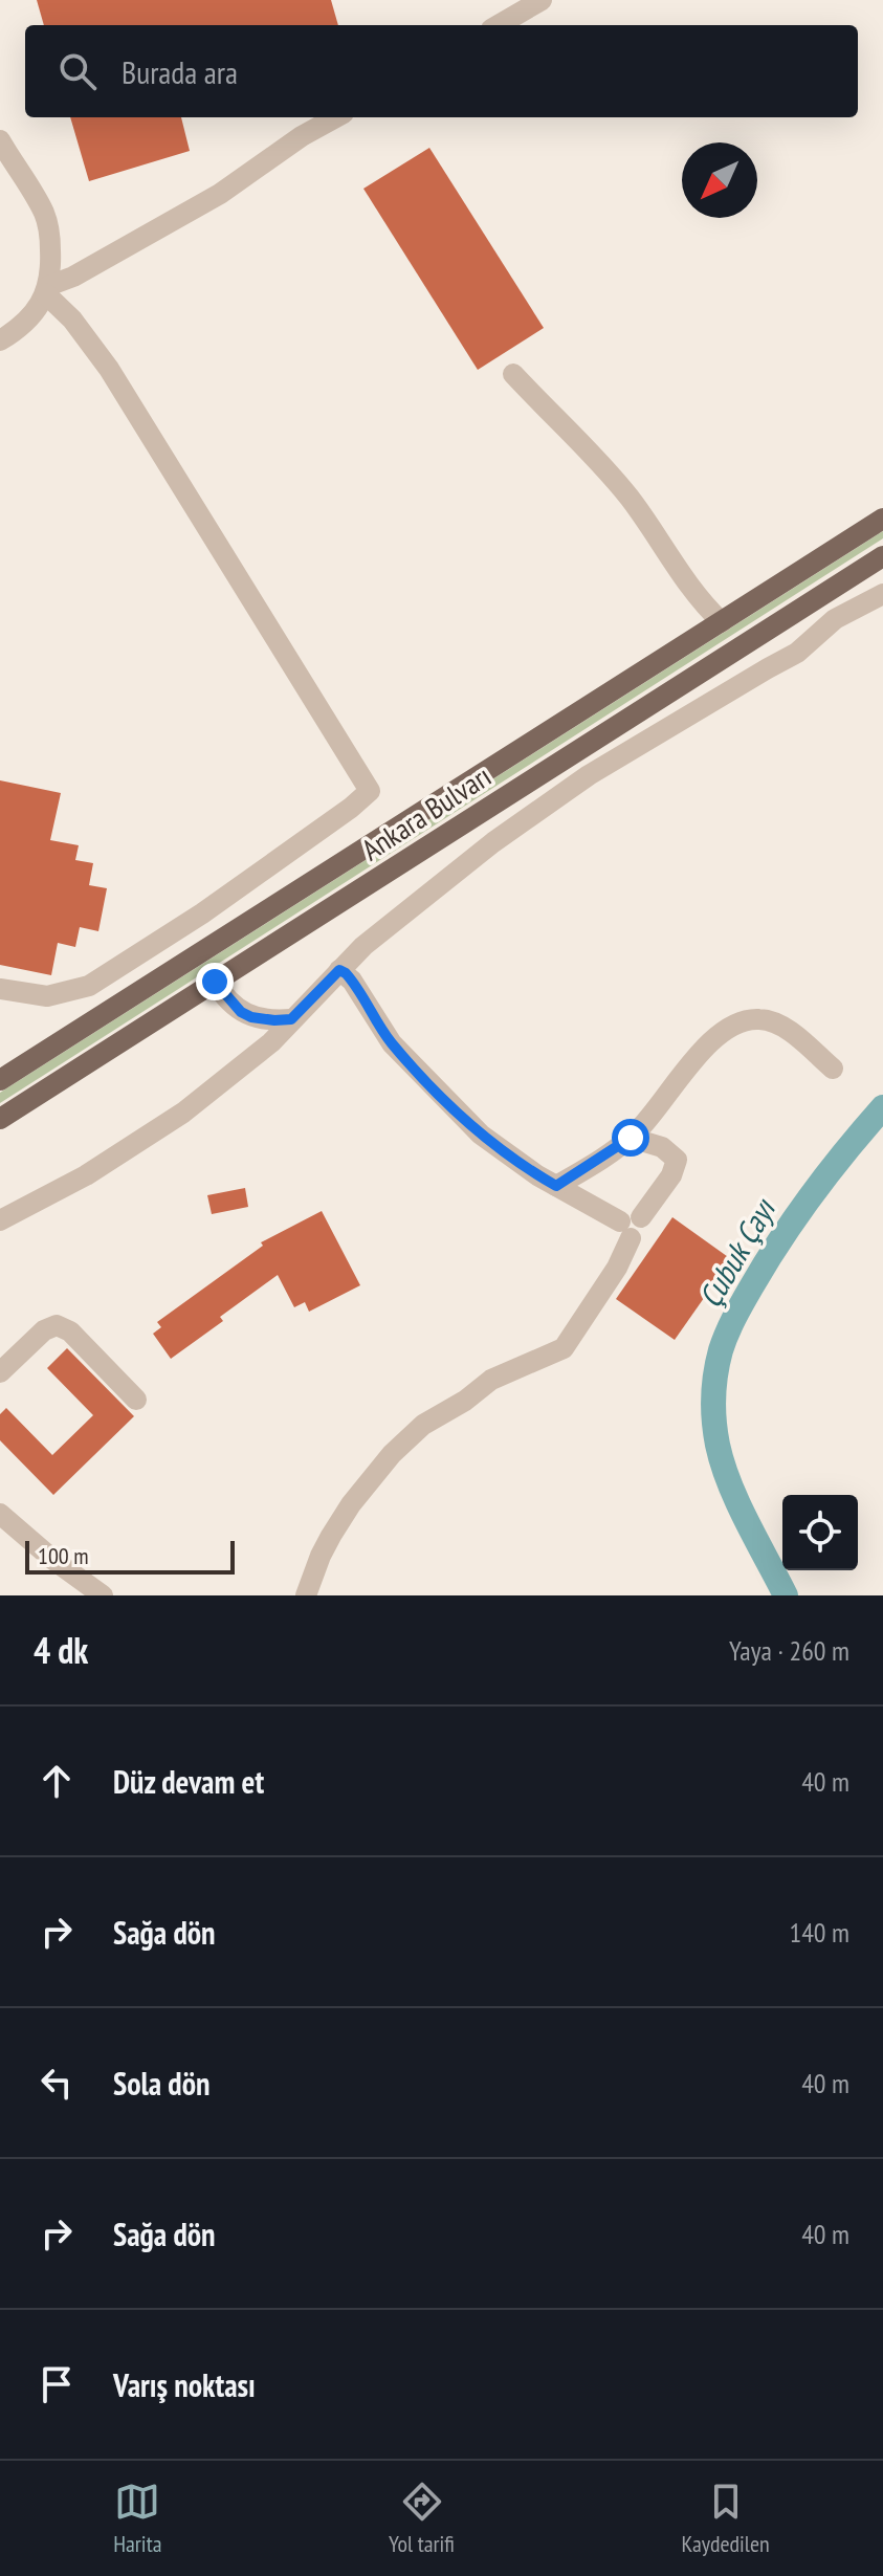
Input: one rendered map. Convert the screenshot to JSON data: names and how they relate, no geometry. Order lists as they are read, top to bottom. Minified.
{"streets":{"main road":["Ankara Bulvarı"]},"water":["Çubuk Çayı"],"scale_bar":"100 m","north":"bottom left","page":{"search":"Burada ara","scale":"100 m","heading":["4 dk","Yaya · 260 m"],"list":[["Düz devam et","40 m"],["Sağa dön","140 m"],["Sola dön","40 m"],["Sağa dön","40 m"],"Varış noktası"],"nav":["Harita","Yol tarifi","Kaydedilen"]}}
